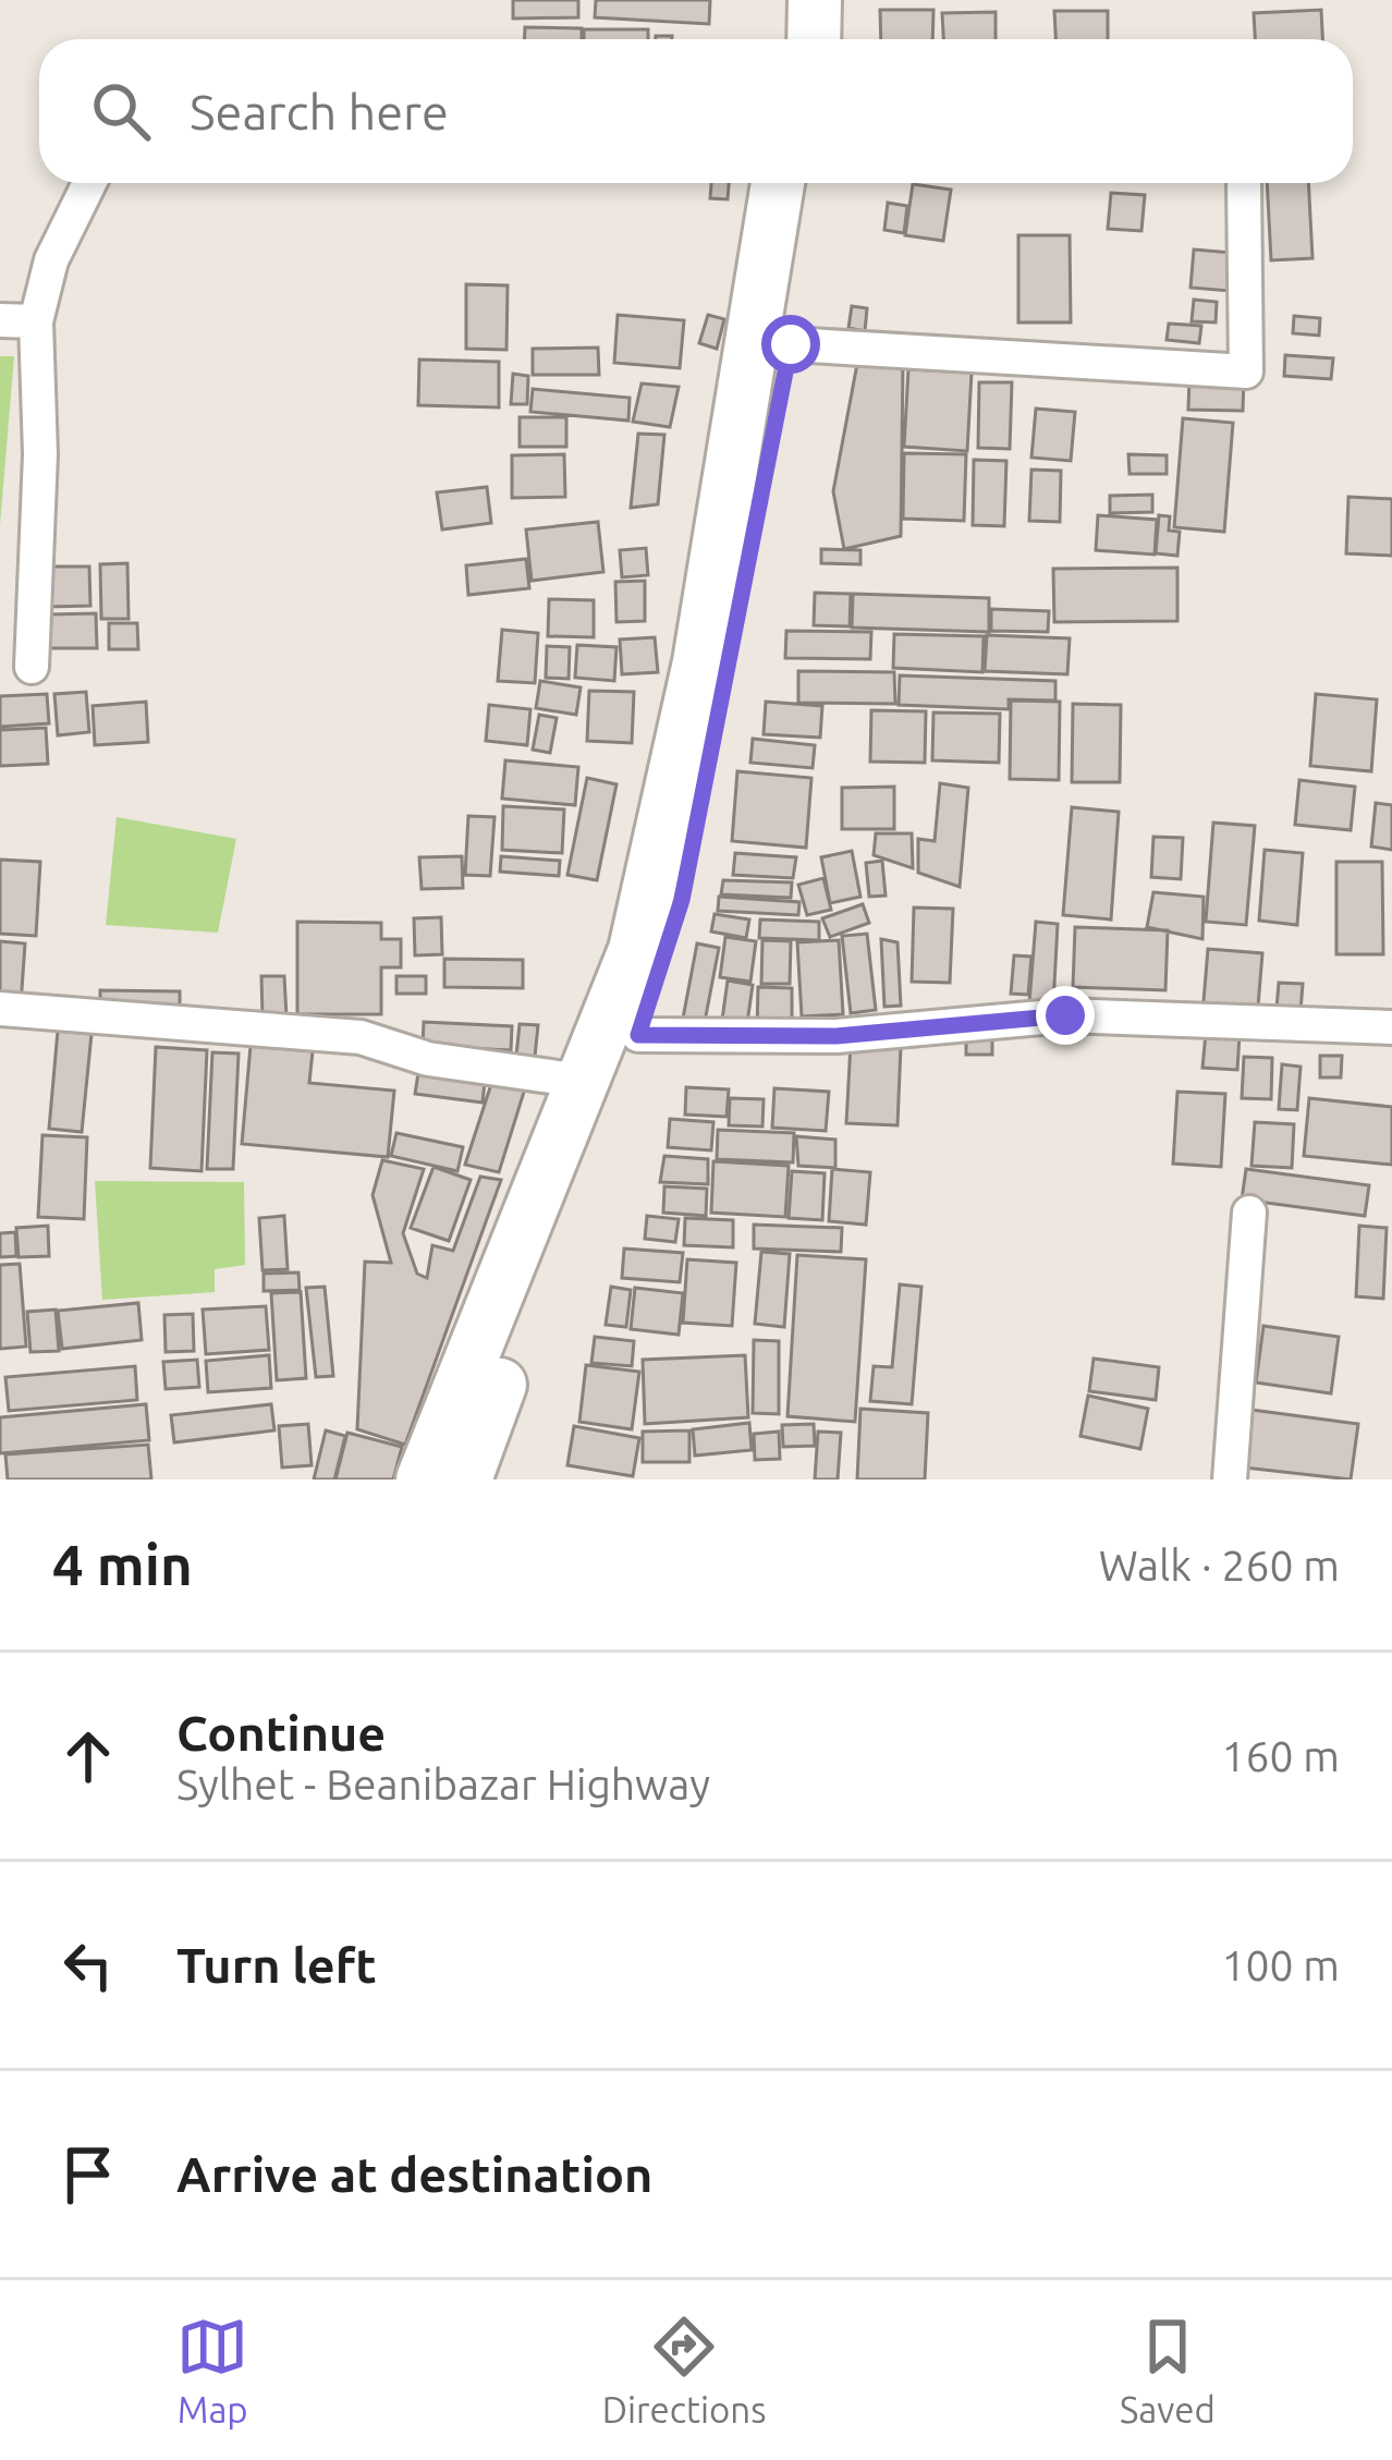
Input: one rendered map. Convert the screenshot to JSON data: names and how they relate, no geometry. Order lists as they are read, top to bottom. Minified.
{"page":{"search":"Search here","heading":["4 min","Walk · 260 m"],"list":[["Continue","Sylhet - Beanibazar Highway","160 m"],["Turn left","100 m"],"Arrive at destination"],"nav":["Map","Directions","Saved"]}}
